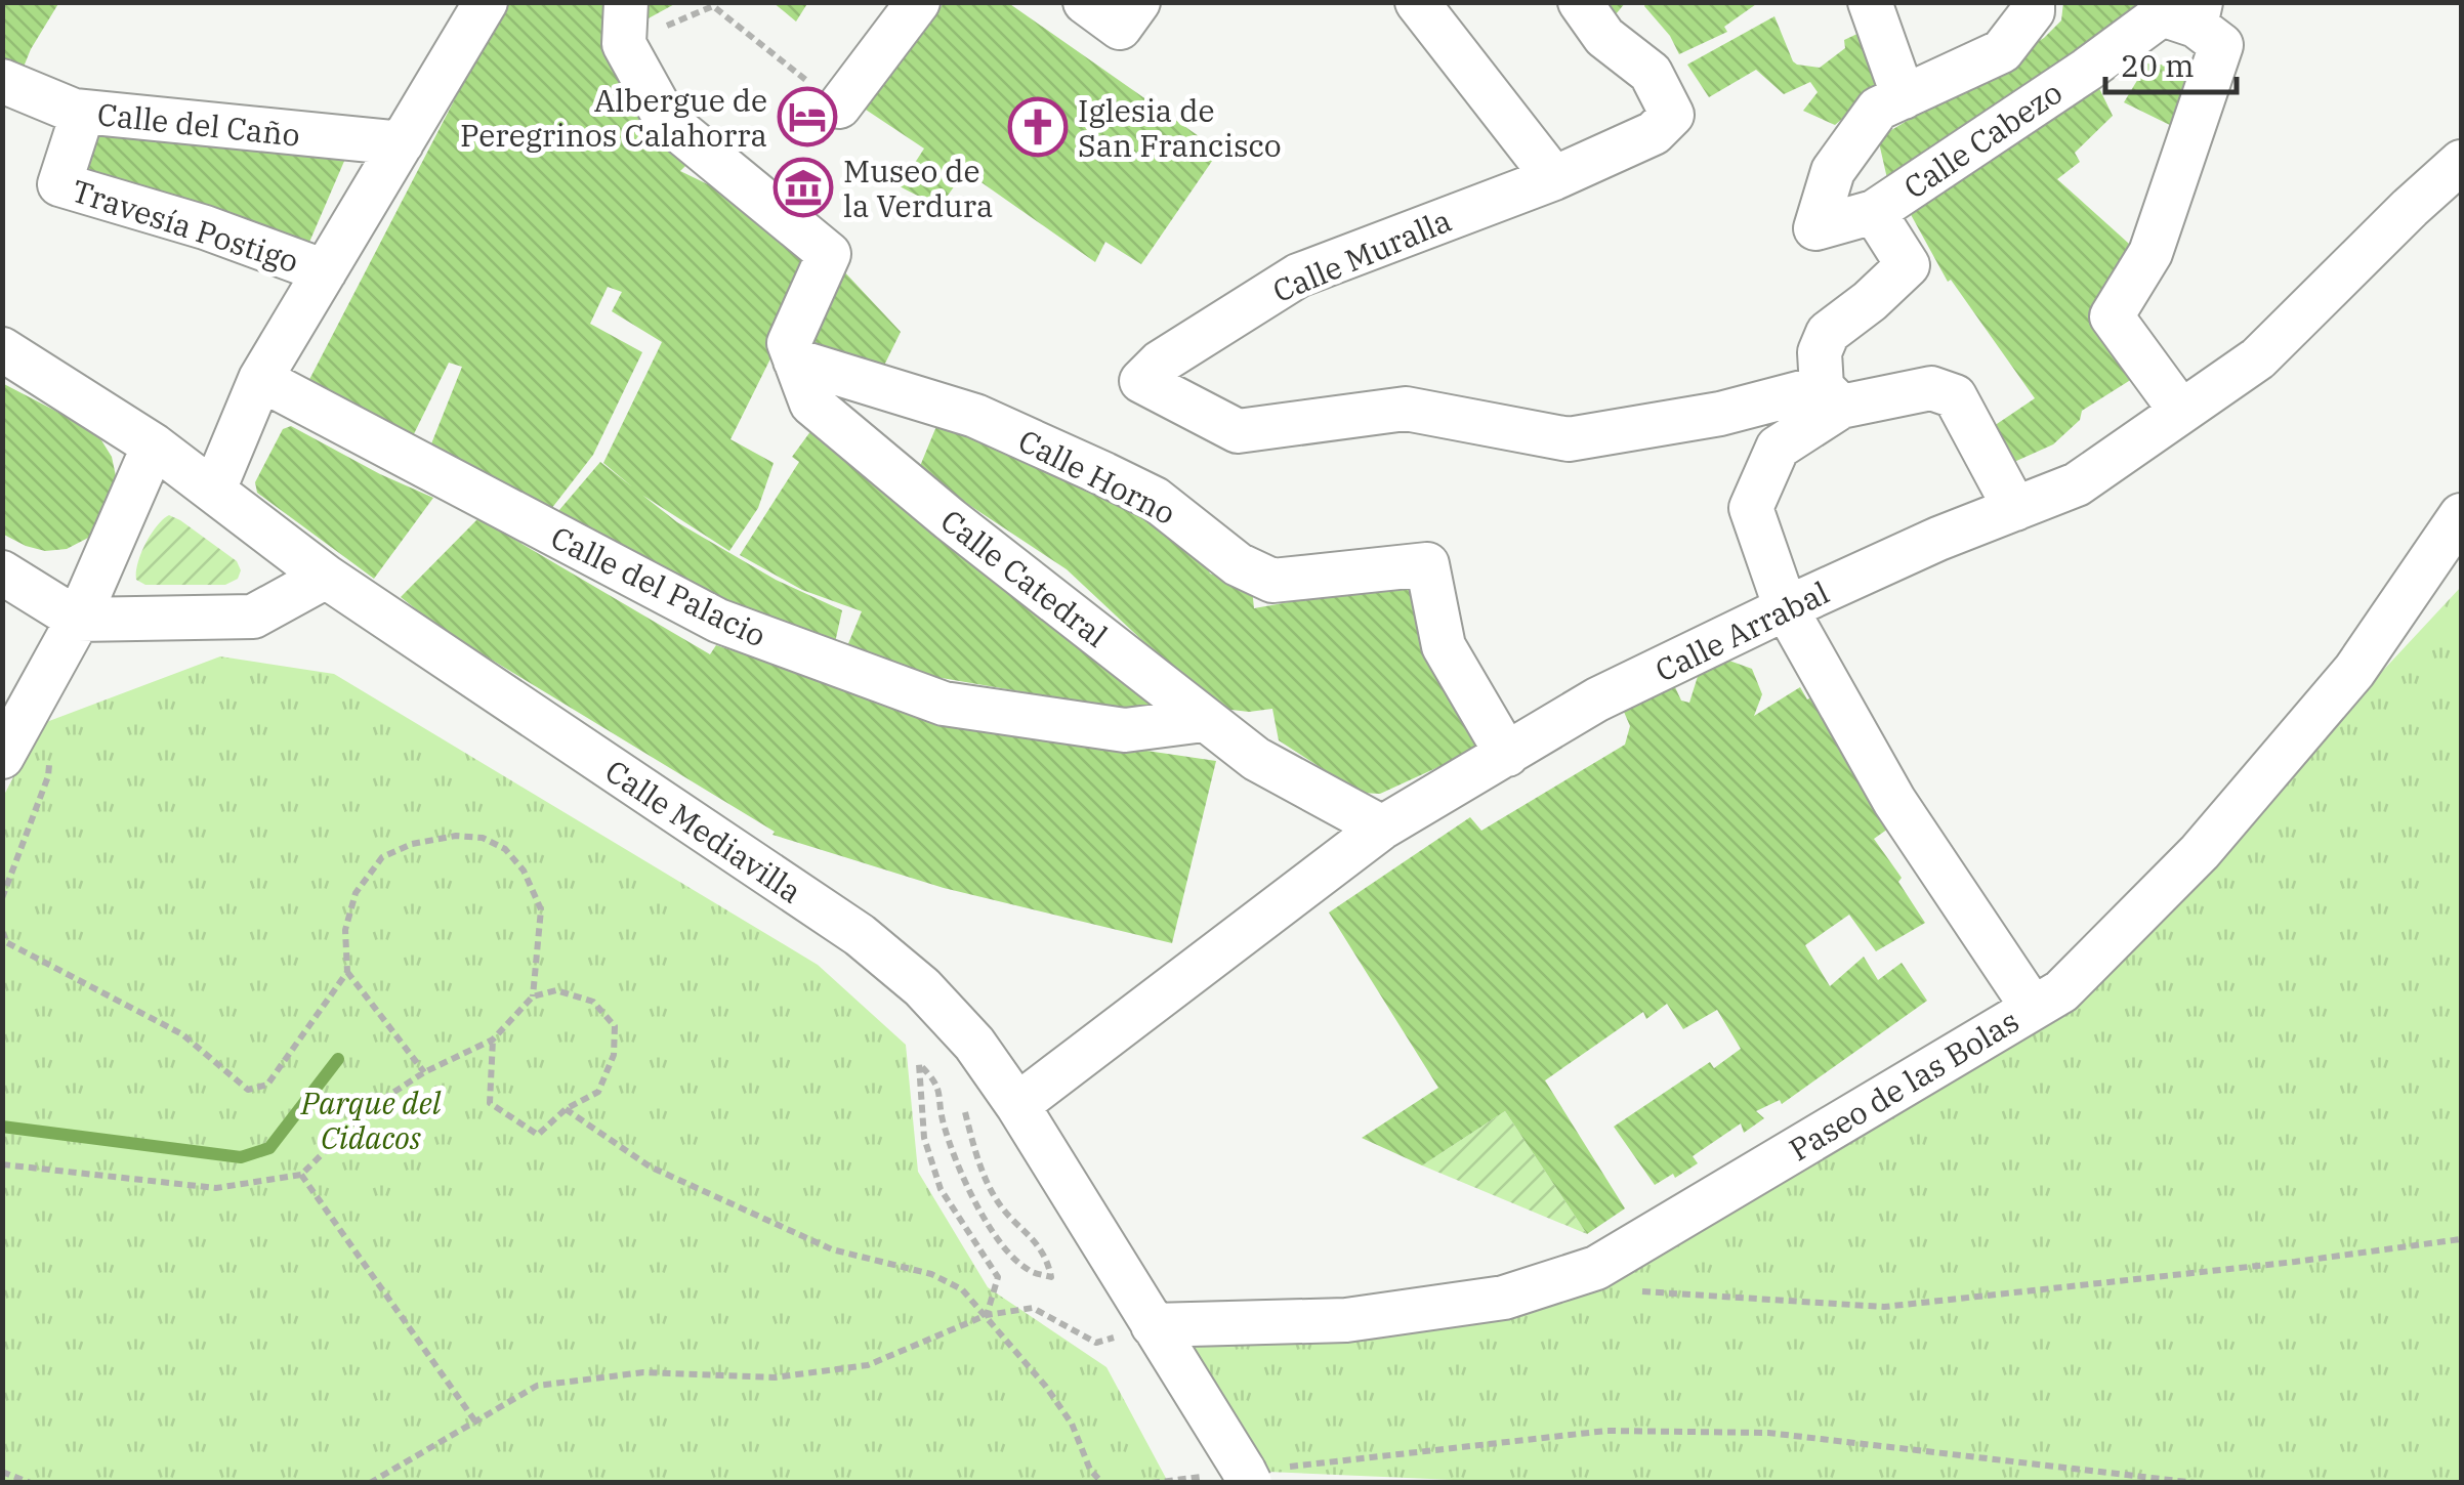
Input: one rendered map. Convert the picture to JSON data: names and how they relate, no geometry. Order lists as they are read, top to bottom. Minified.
{"streets":{"street":["Calle del Caño","Calle Cabezo","Travesía Postigo","Calle Muralla","Calle Horno","Calle Catedral","Calle del Palacio","Calle Arrabal","Calle Mediavilla","Paseo de las Bolas"]},"crossings":[["Calle del Caño","Travesía Postigo"],["Calle Horno","Calle Catedral"],["Calle Horno","Calle Arrabal"],["Calle Catedral","Calle del Palacio"],["Calle Catedral","Calle Arrabal"],["Calle Arrabal","Calle Mediavilla"],["Calle Mediavilla","Paseo de las Bolas"]],"parks":["Parque del Cidacos"],"places":{"hotel":["Albergue de Peregrinos Calahorra"],"church":["Iglesia de San Francisco"],"museum":["Museo de la Verdura"]},"scale_bar":"20 m"}
